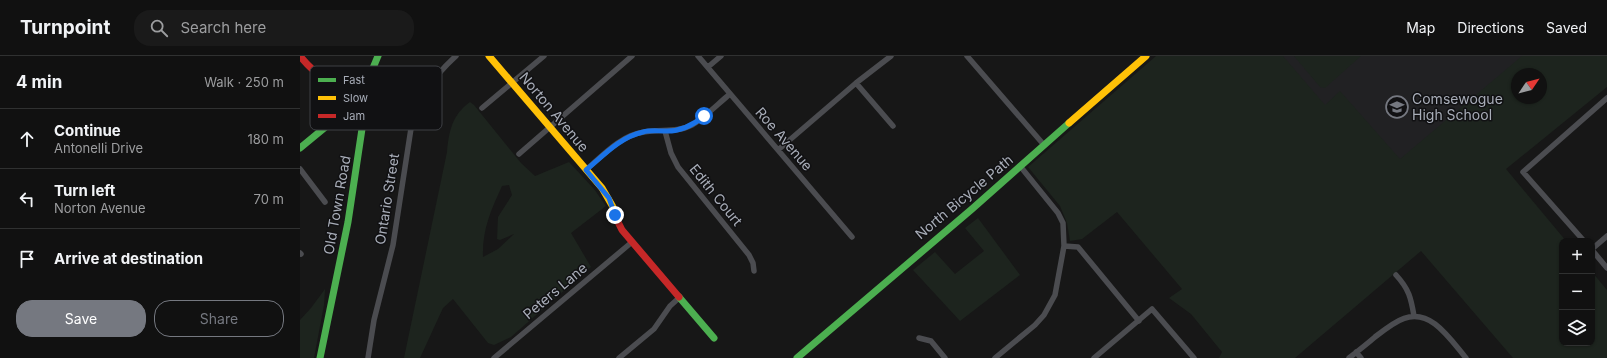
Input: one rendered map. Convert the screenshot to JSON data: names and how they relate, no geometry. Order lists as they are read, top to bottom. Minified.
{"streets":{"street":["Norton Avenue","Roe Avenue","Edith Court","North Bicycle Path","Ontario Street","Old Town Road","Peters Lane"]},"crossings":[["Norton Avenue","Peters Lane"]],"places":{"school or university":["Comsewogue High School"]},"legend":["Fast","Slow","Jam"],"north":"top right","page":{"header":"Turnpoint","search":"Search here","nav":["Map","Directions","Saved"],"heading":["4 min","Walk · 250 m"],"list":[["Continue","Antonelli Drive","180 m"],["Turn left","Norton Avenue","70 m"],"Arrive at destination"],"map_buttons":["+","−"],"buttons":["Save","Share"]}}
